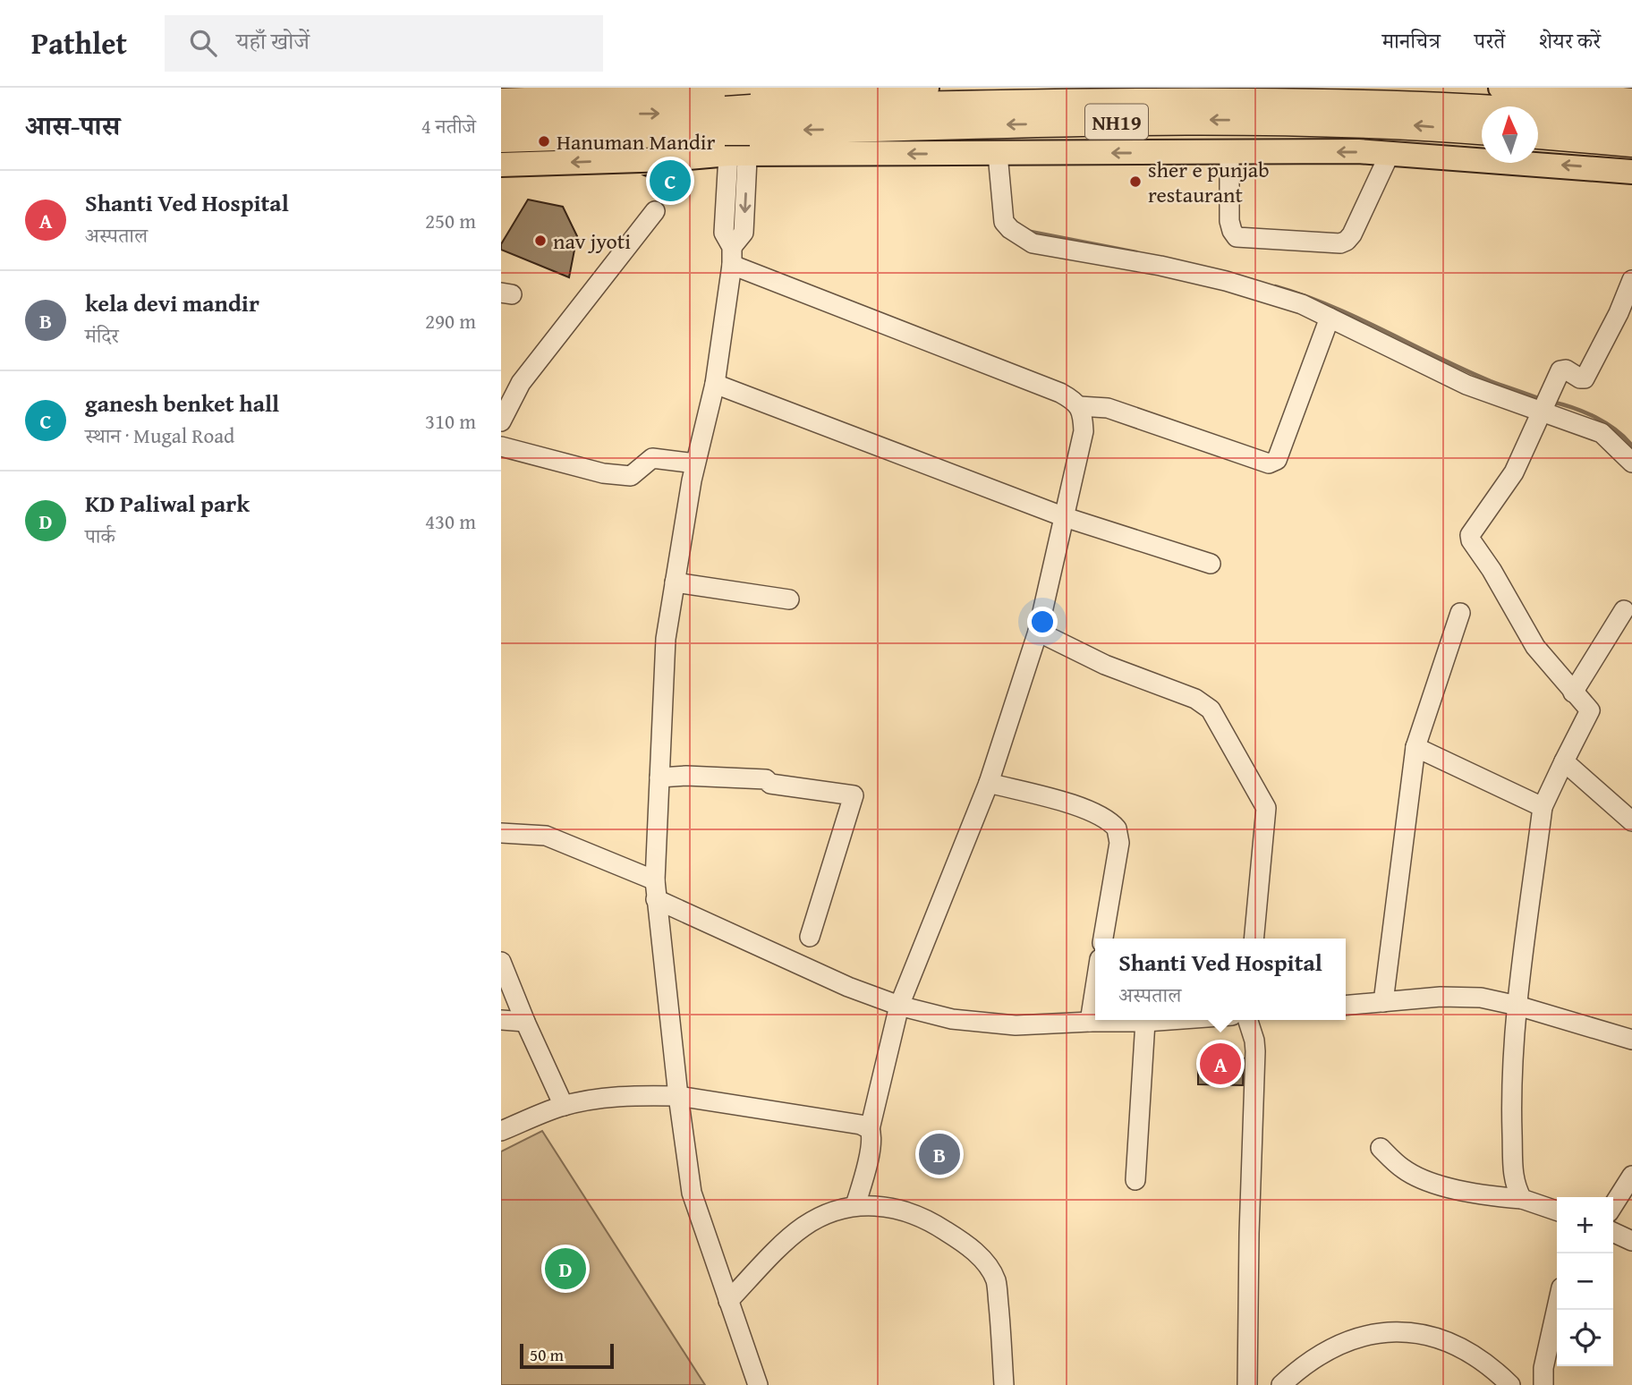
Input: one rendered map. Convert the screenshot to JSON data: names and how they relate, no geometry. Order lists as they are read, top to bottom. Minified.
{"streets":{"highway":["NH19"]},"places":["Hanuman Mandir","sher e punjab restaurant","nav jyoti"],"scale_bar":"50 m","north":"top","page":{"header":"Pathlet","search":"यहाँ खोजें","nav":["मानचित्र","परतें","शेयर करें"],"heading":["आस-पास","4 नतीजे"],"pins":["C","A","B","D"],"list":[{"mark":"A","name":"Shanti Ved Hospital","note":"अस्पताल","value":"250 m"},{"mark":"B","name":"kela devi mandir","note":"मंदिर","value":"290 m"},{"mark":"C","name":"ganesh benket hall","note":"स्थान · Mugal Road","value":"310 m"},{"mark":"D","name":"KD Paliwal park","note":"पार्क","value":"430 m"}],"popup":["Shanti Ved Hospital","अस्पताल"],"map_buttons":["+","−"],"scale":"50 m"}}
